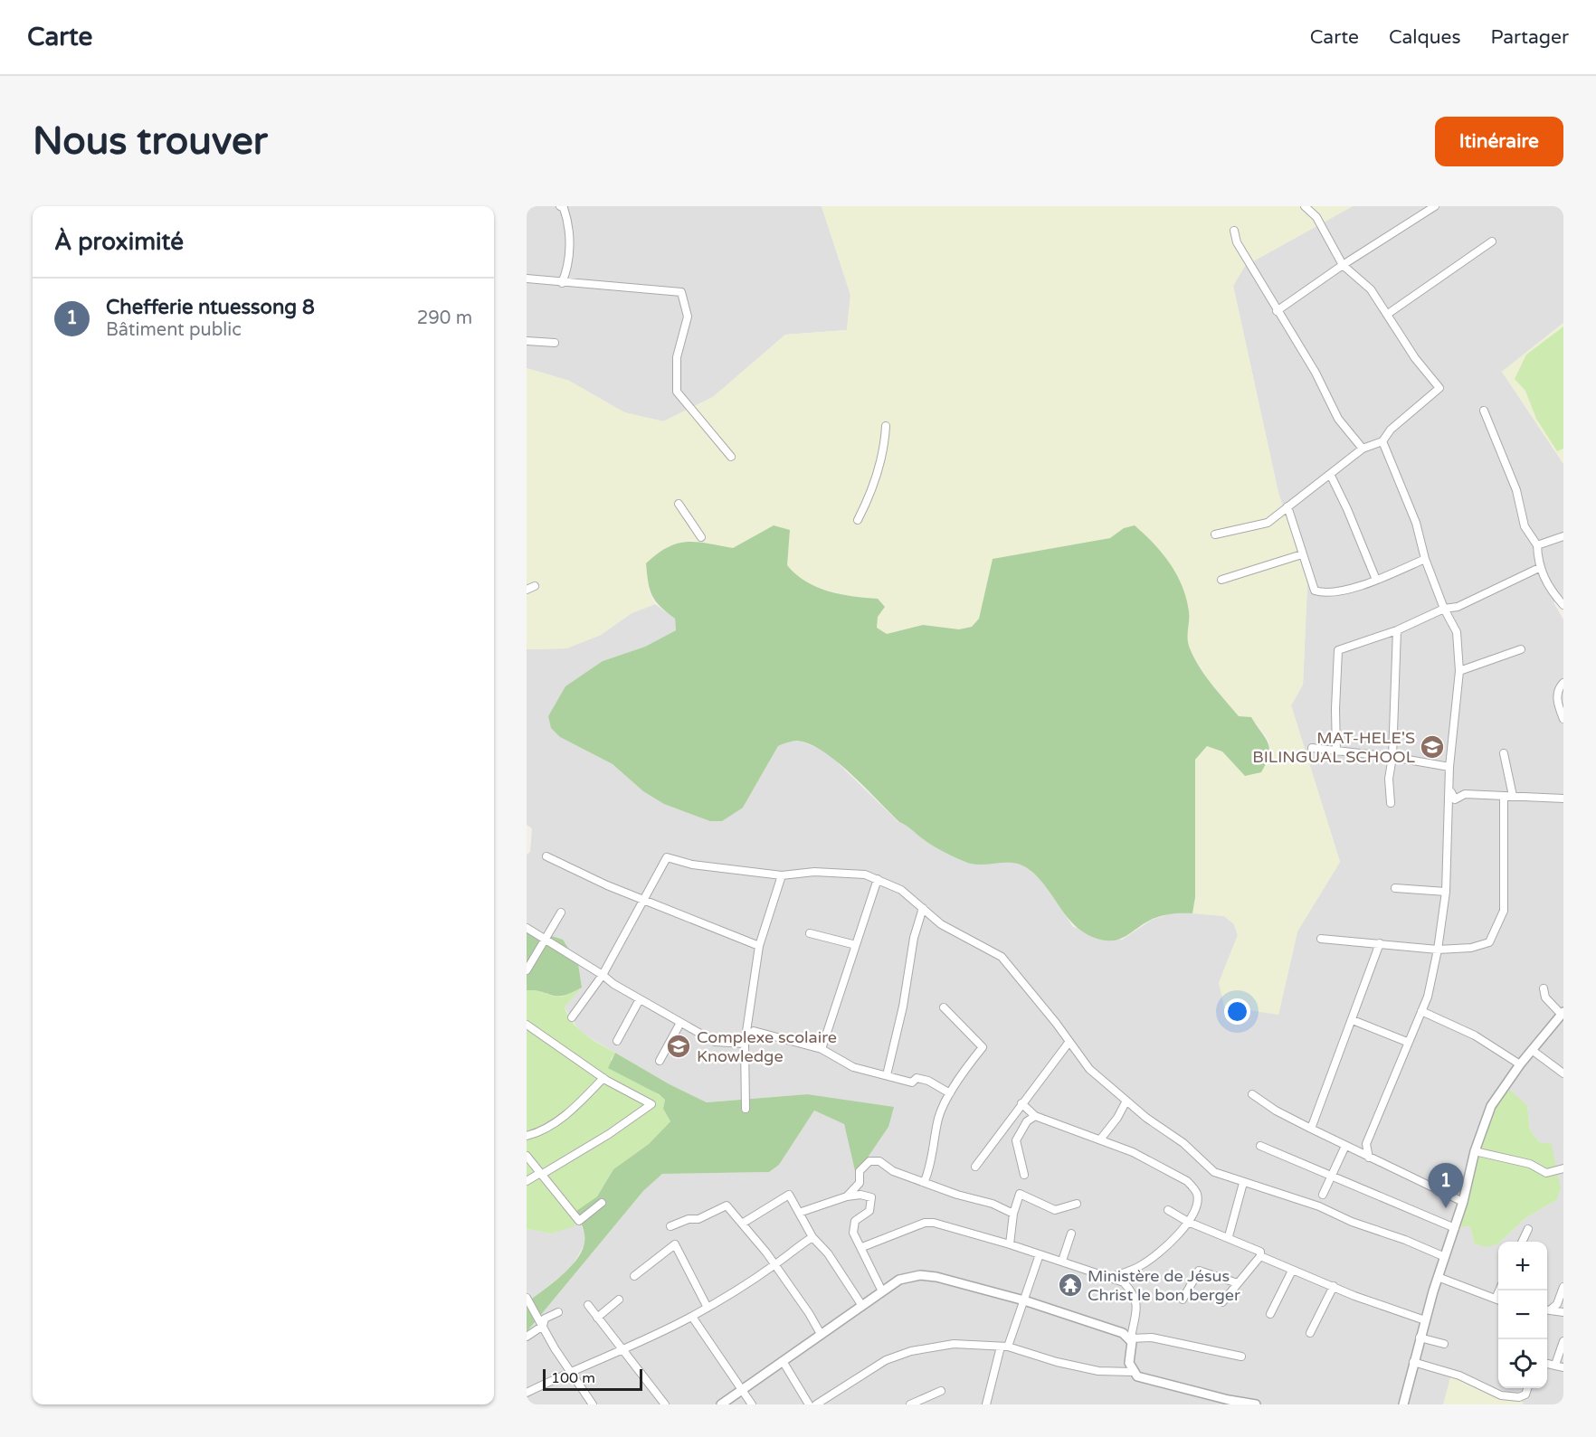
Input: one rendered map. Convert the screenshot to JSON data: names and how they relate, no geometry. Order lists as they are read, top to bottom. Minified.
{"places":{"school or university":["MAT-HELE'S BILINGUAL SCHOOL","Complexe scolaire Knowledge"],"temple":["Ministère de Jésus Christ le bon berger"]},"scale_bar":"100 m","page":{"header":"Carte","nav":["Carte","Calques","Partager"],"buttons":"Itinéraire","title":"Nous trouver","heading":"À proximité","list":[{"mark":"1","name":"Chefferie ntuessong 8","note":"Bâtiment public","value":"290 m"}],"pins":"1","map_buttons":["+","−"],"scale":"100 m"}}
